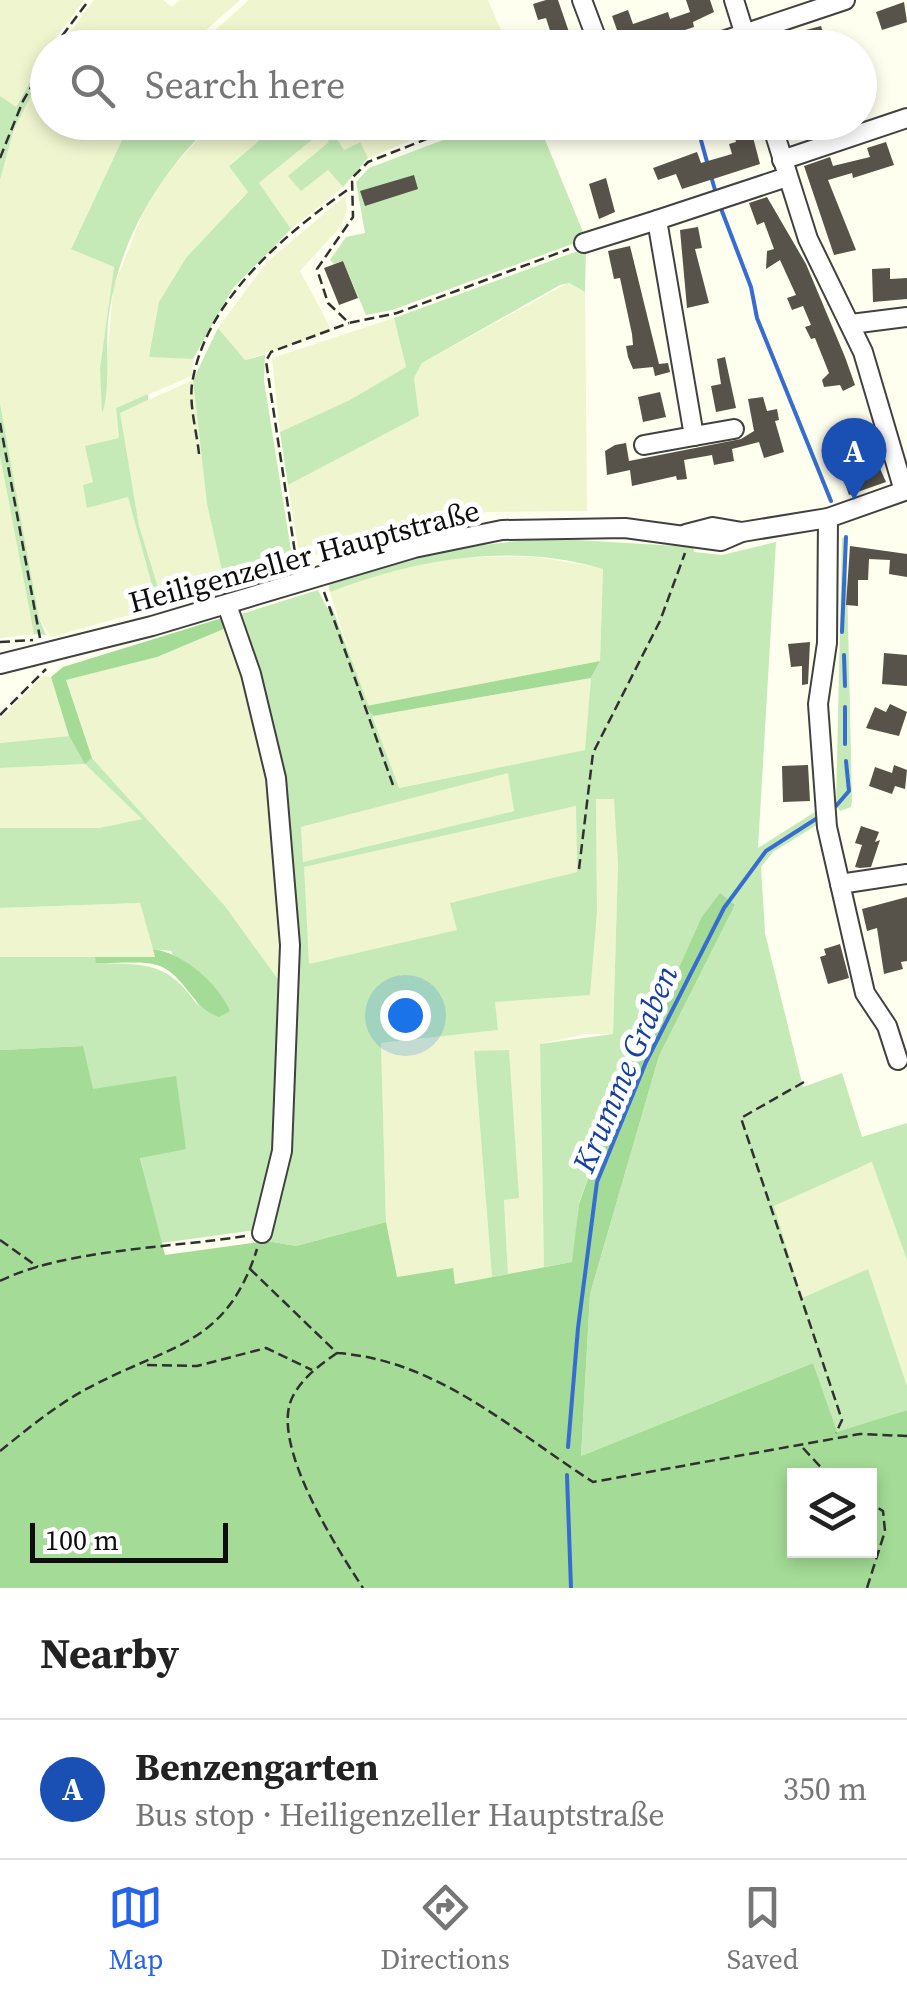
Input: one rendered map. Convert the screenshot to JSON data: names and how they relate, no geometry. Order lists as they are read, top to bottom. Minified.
{"streets":{"street":["Heiligenzeller Hauptstraße"]},"water":["Krumme Graben"],"scale_bar":"100 m","page":{"search":"Search here","pins":"A","scale":"100 m","heading":"Nearby","list":[{"mark":"A","name":"Benzengarten","note":"Bus stop · Heiligenzeller Hauptstraße","value":"350 m"}],"nav":["Map","Directions","Saved"]}}
